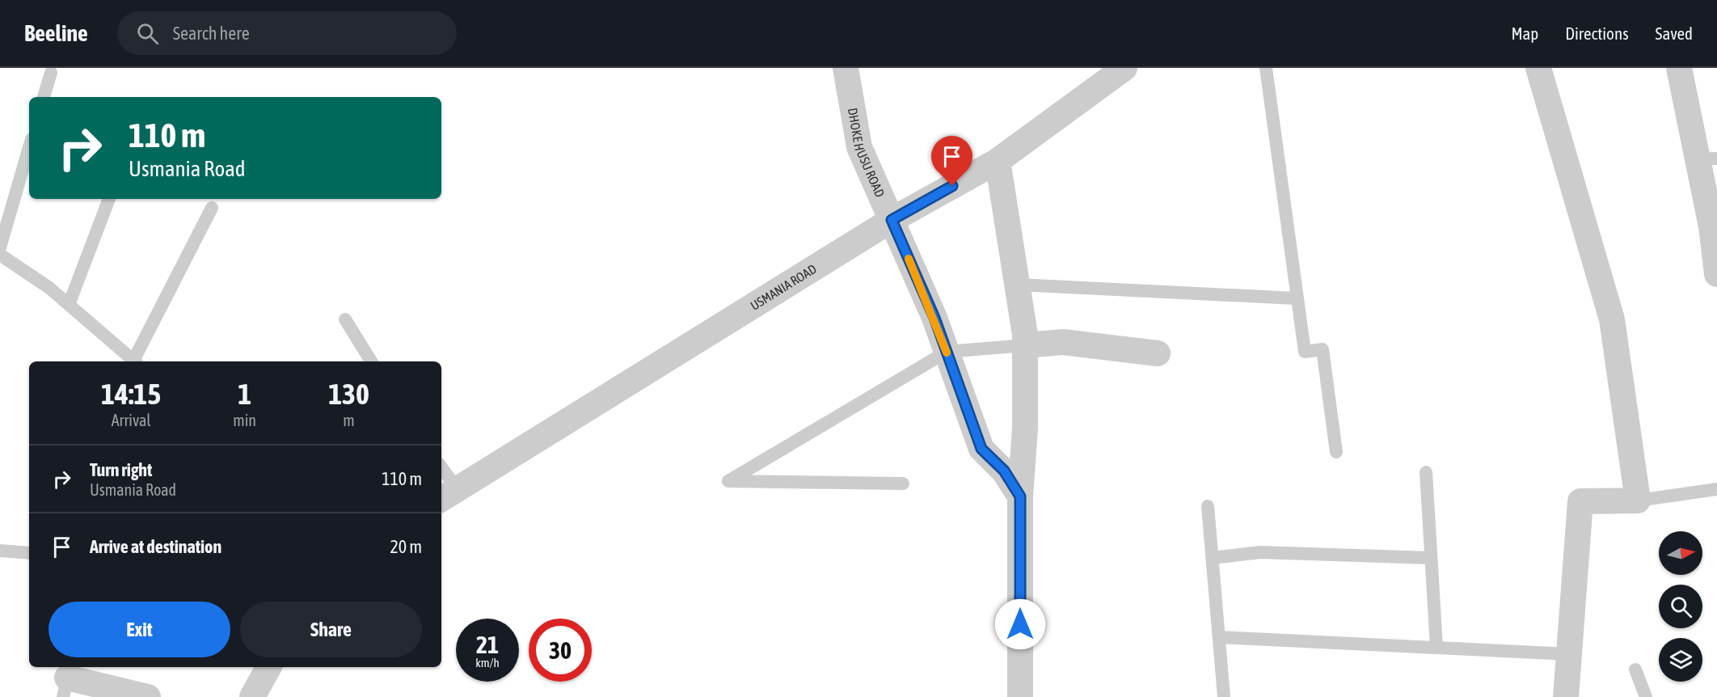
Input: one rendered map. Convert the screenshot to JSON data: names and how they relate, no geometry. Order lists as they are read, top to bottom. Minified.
{"streets":{"street":["DHOKE HUSU ROAD","USMANIA ROAD"]},"crossings":[["DHOKE HUSU ROAD","USMANIA ROAD"]],"north":"right","page":{"header":"Beeline","search":"Search here","nav":["Map","Directions","Saved"],"turn":["110 m","Usmania Road"],"eta":["14:15","Arrival","1","min","130","m"],"list":[{"name":"Turn right","note":"Usmania Road","value":"110 m"},{"name":"Arrive at destination","value":"20 m"}],"buttons":["Exit","Share"],"speed":"21 km/h","limit":"30"}}
